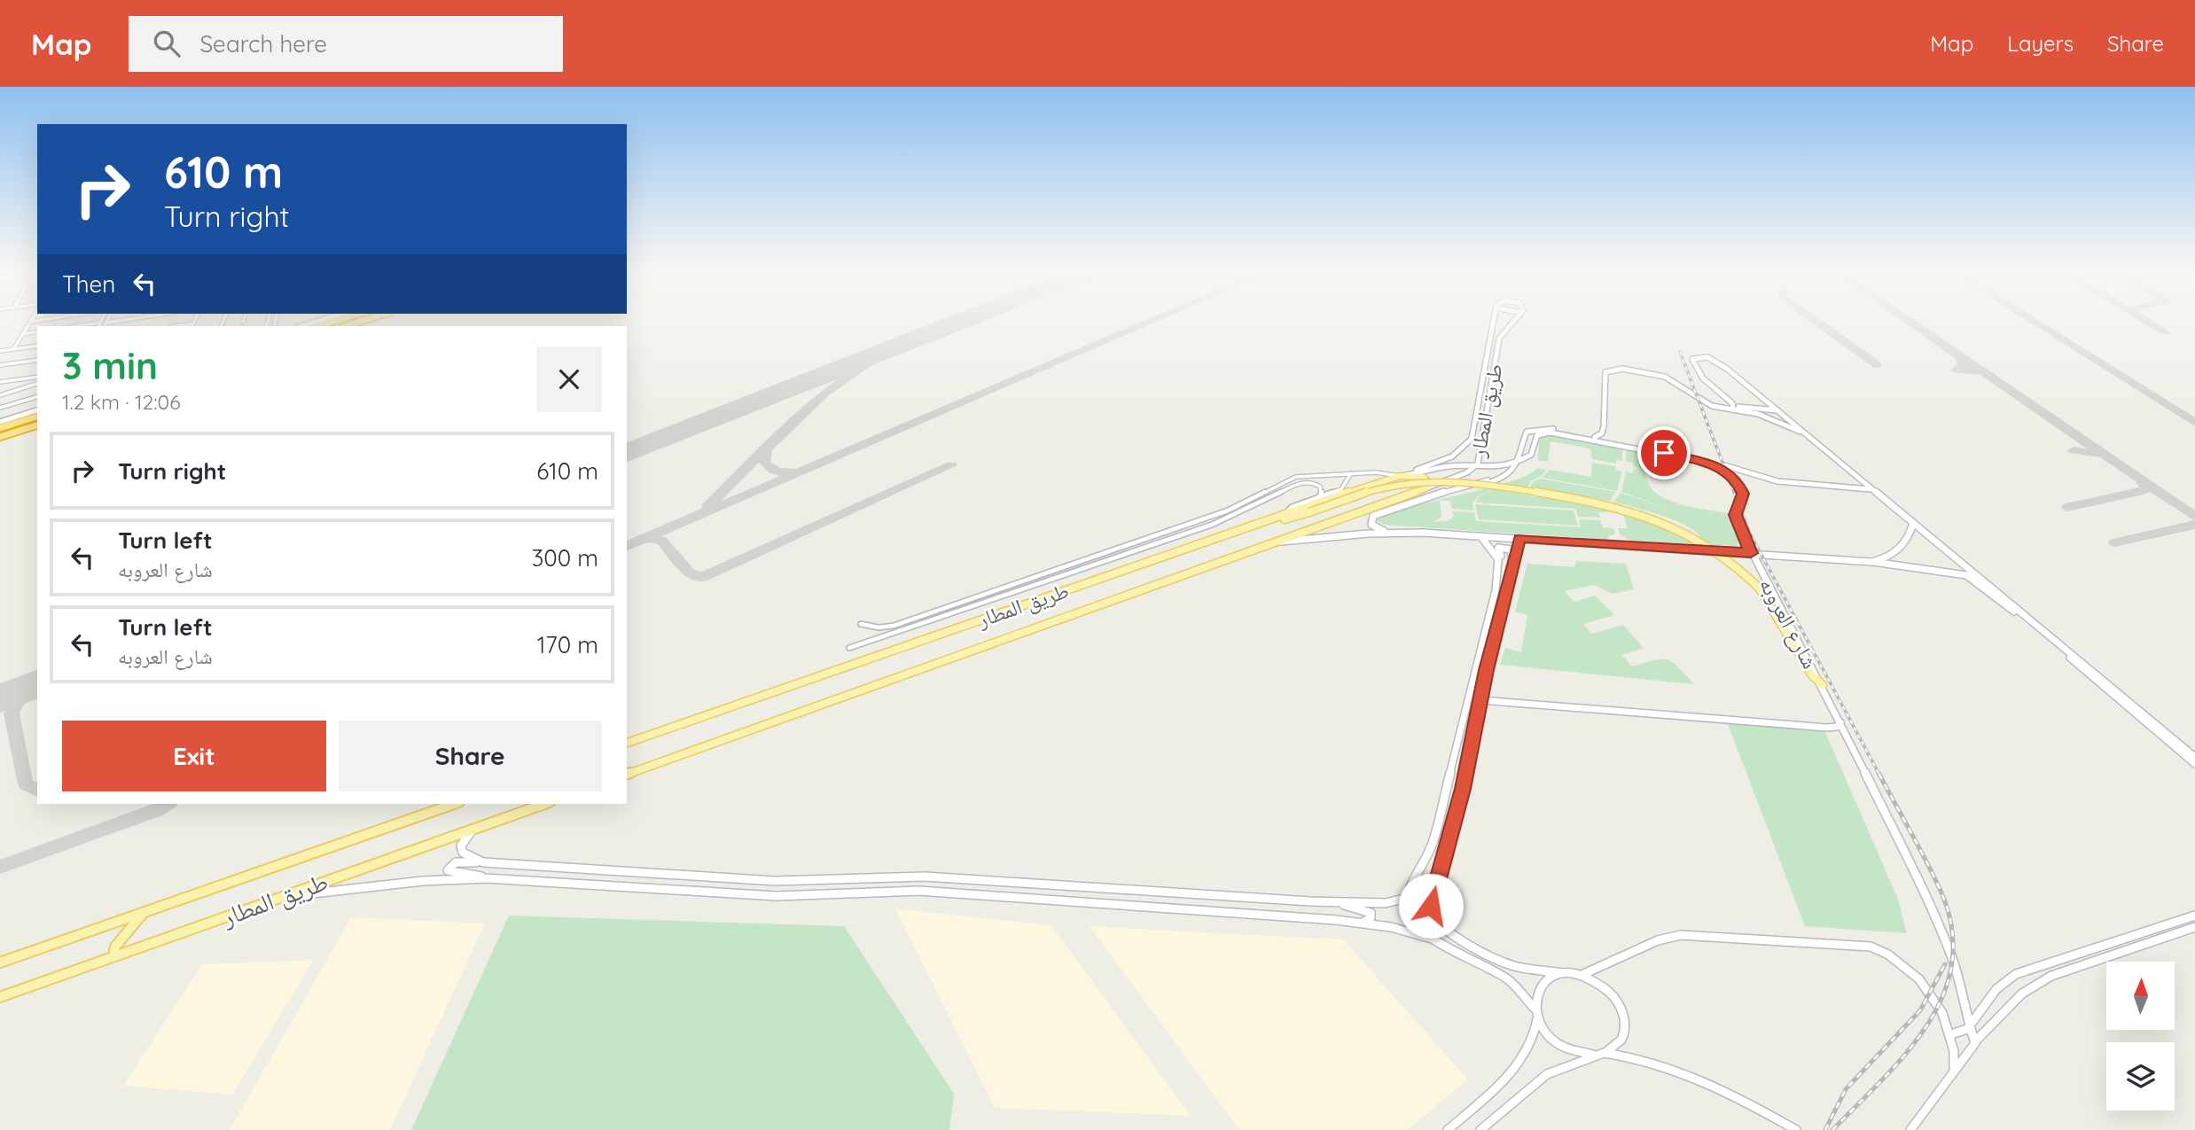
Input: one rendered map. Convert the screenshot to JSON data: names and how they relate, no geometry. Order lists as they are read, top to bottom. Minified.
{"streets":{"main road":["طريق المطار"],"street":["شارع العروبه"]},"north":"top","page":{"header":"Map","search":"Search here","nav":["Map","Layers","Share"],"turn":["610 m","Turn right"],"then":"Then","heading":["3 min","1.2 km · 12:06"],"list":[{"name":"Turn right","value":"610 m"},{"name":"Turn left","note":"شارع العروبه","value":"300 m"},{"name":"Turn left","note":"شارع العروبه","value":"170 m"}],"buttons":["Exit","Share"]}}
